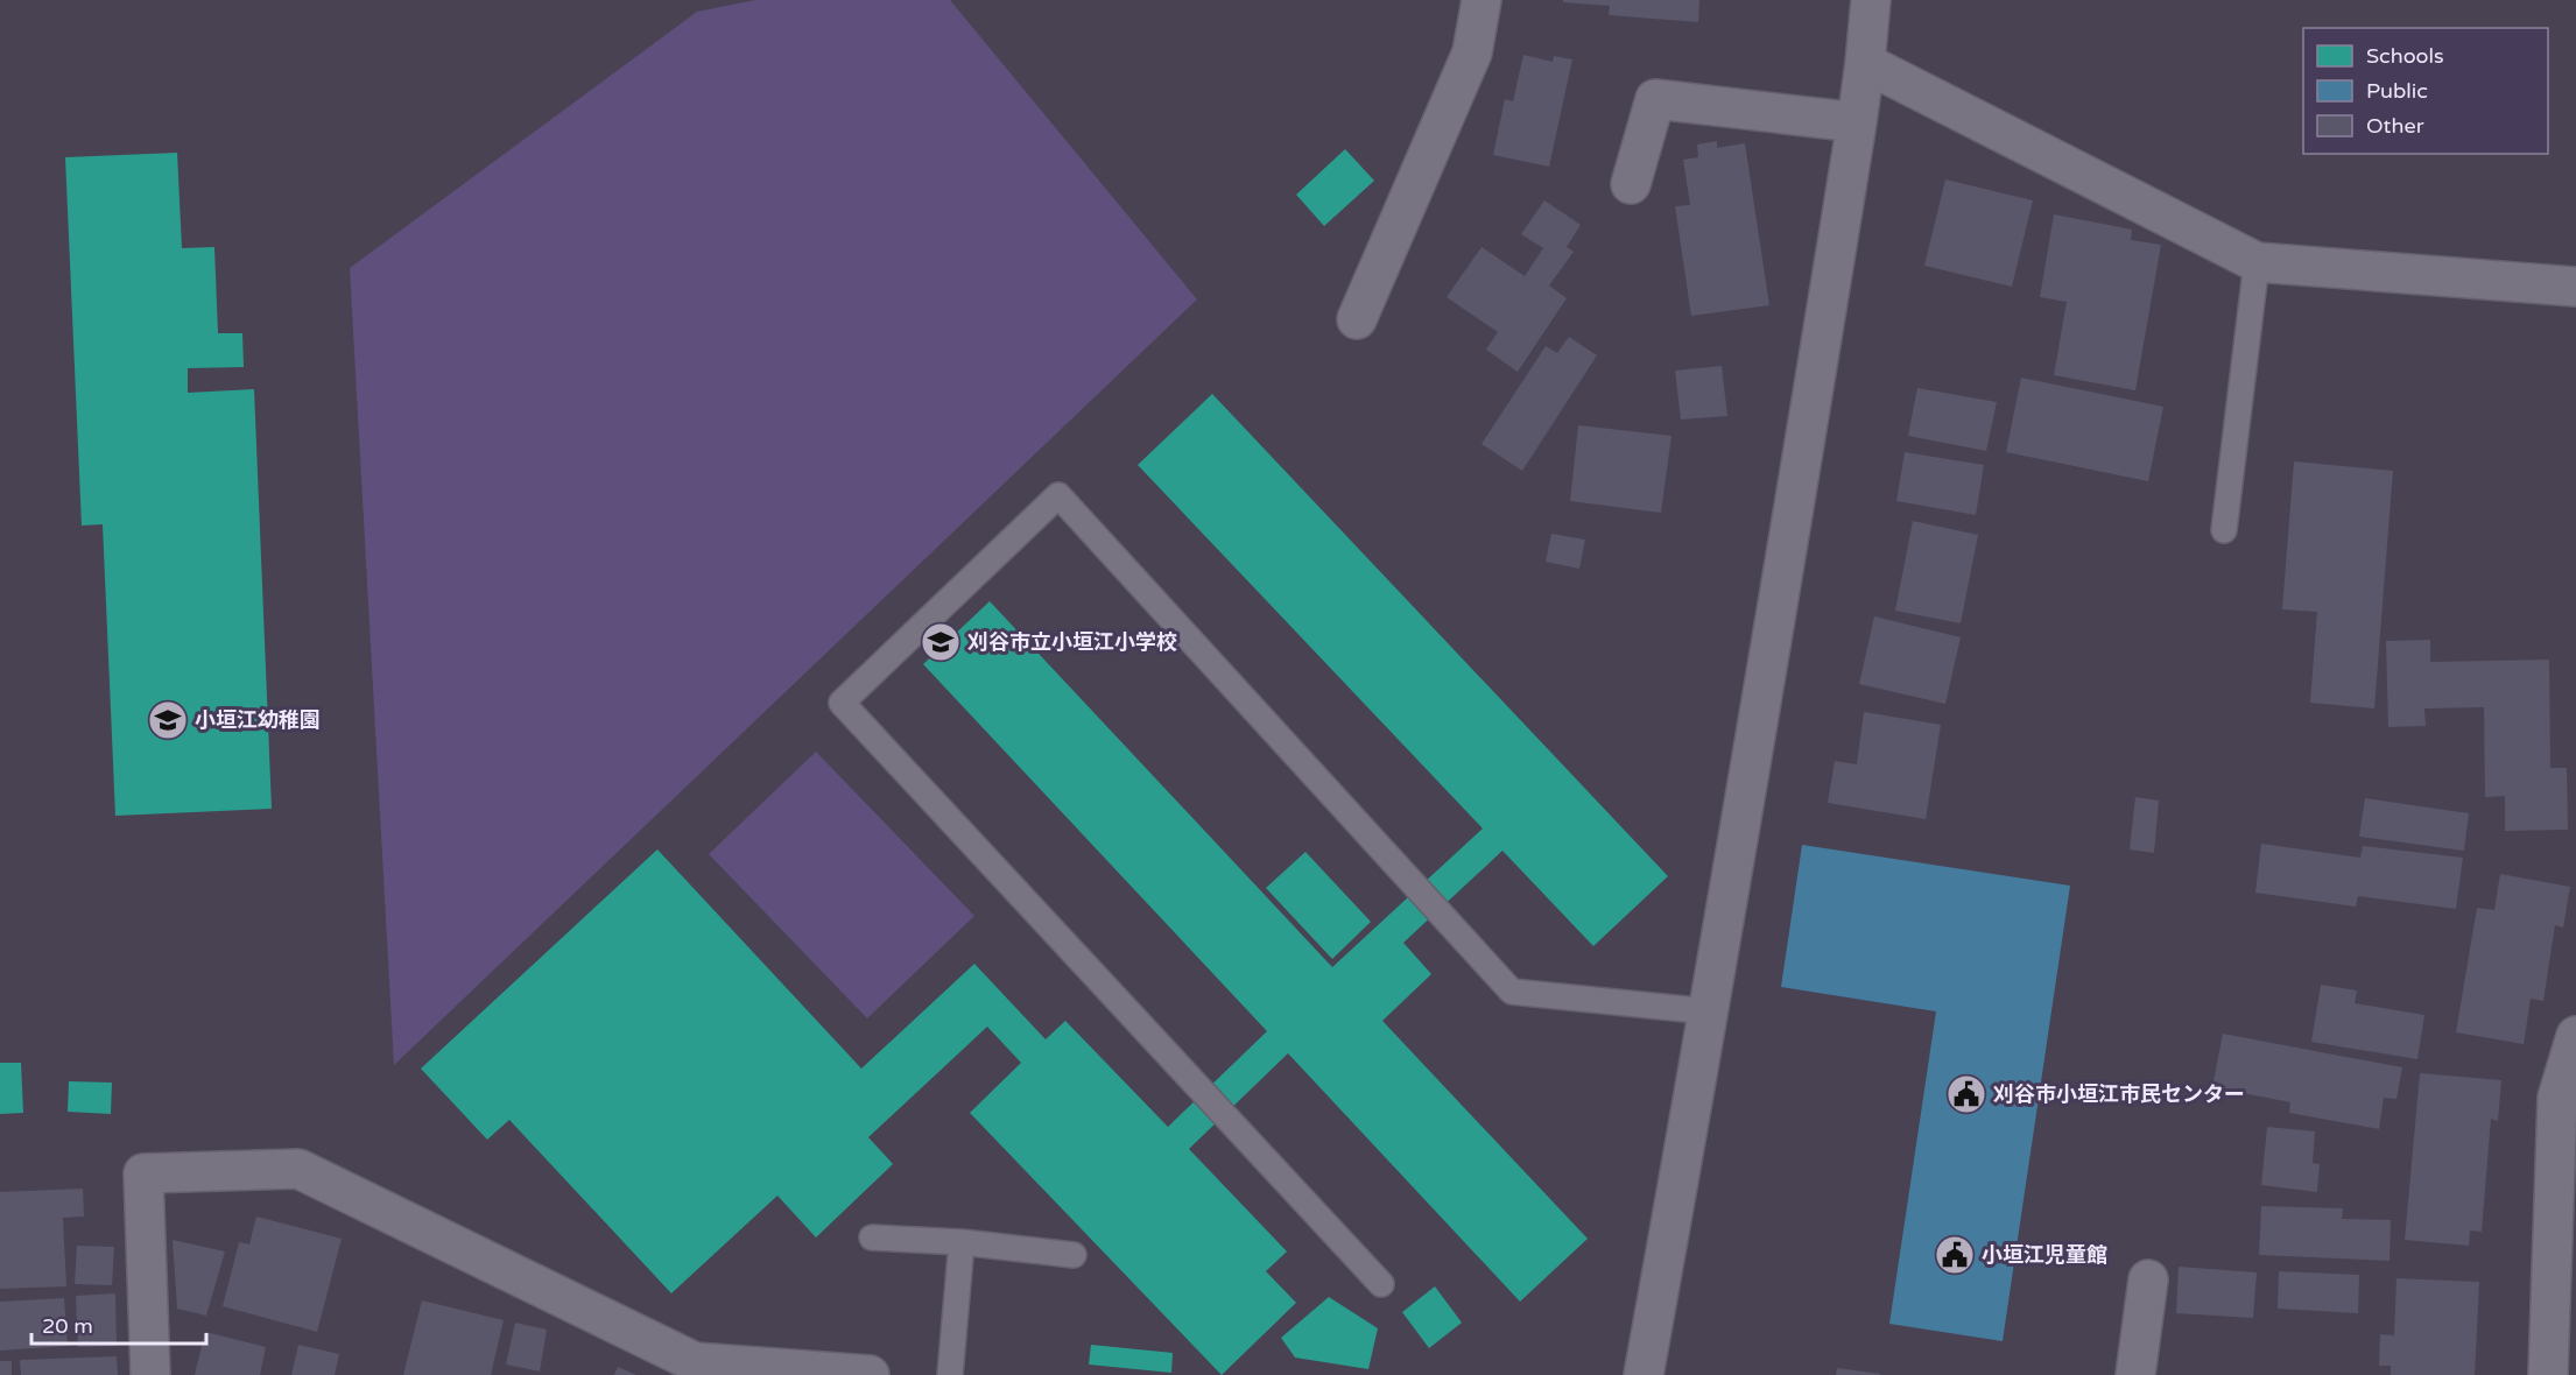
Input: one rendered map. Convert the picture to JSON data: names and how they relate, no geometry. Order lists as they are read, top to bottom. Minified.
{"places":{"school or university":["刈谷市立小垣江小学校","小垣江幼稚園"],"public building":["刈谷市小垣江市民センター","小垣江児童館"]},"legend":["Schools","Public","Other"],"scale_bar":"20 m"}
